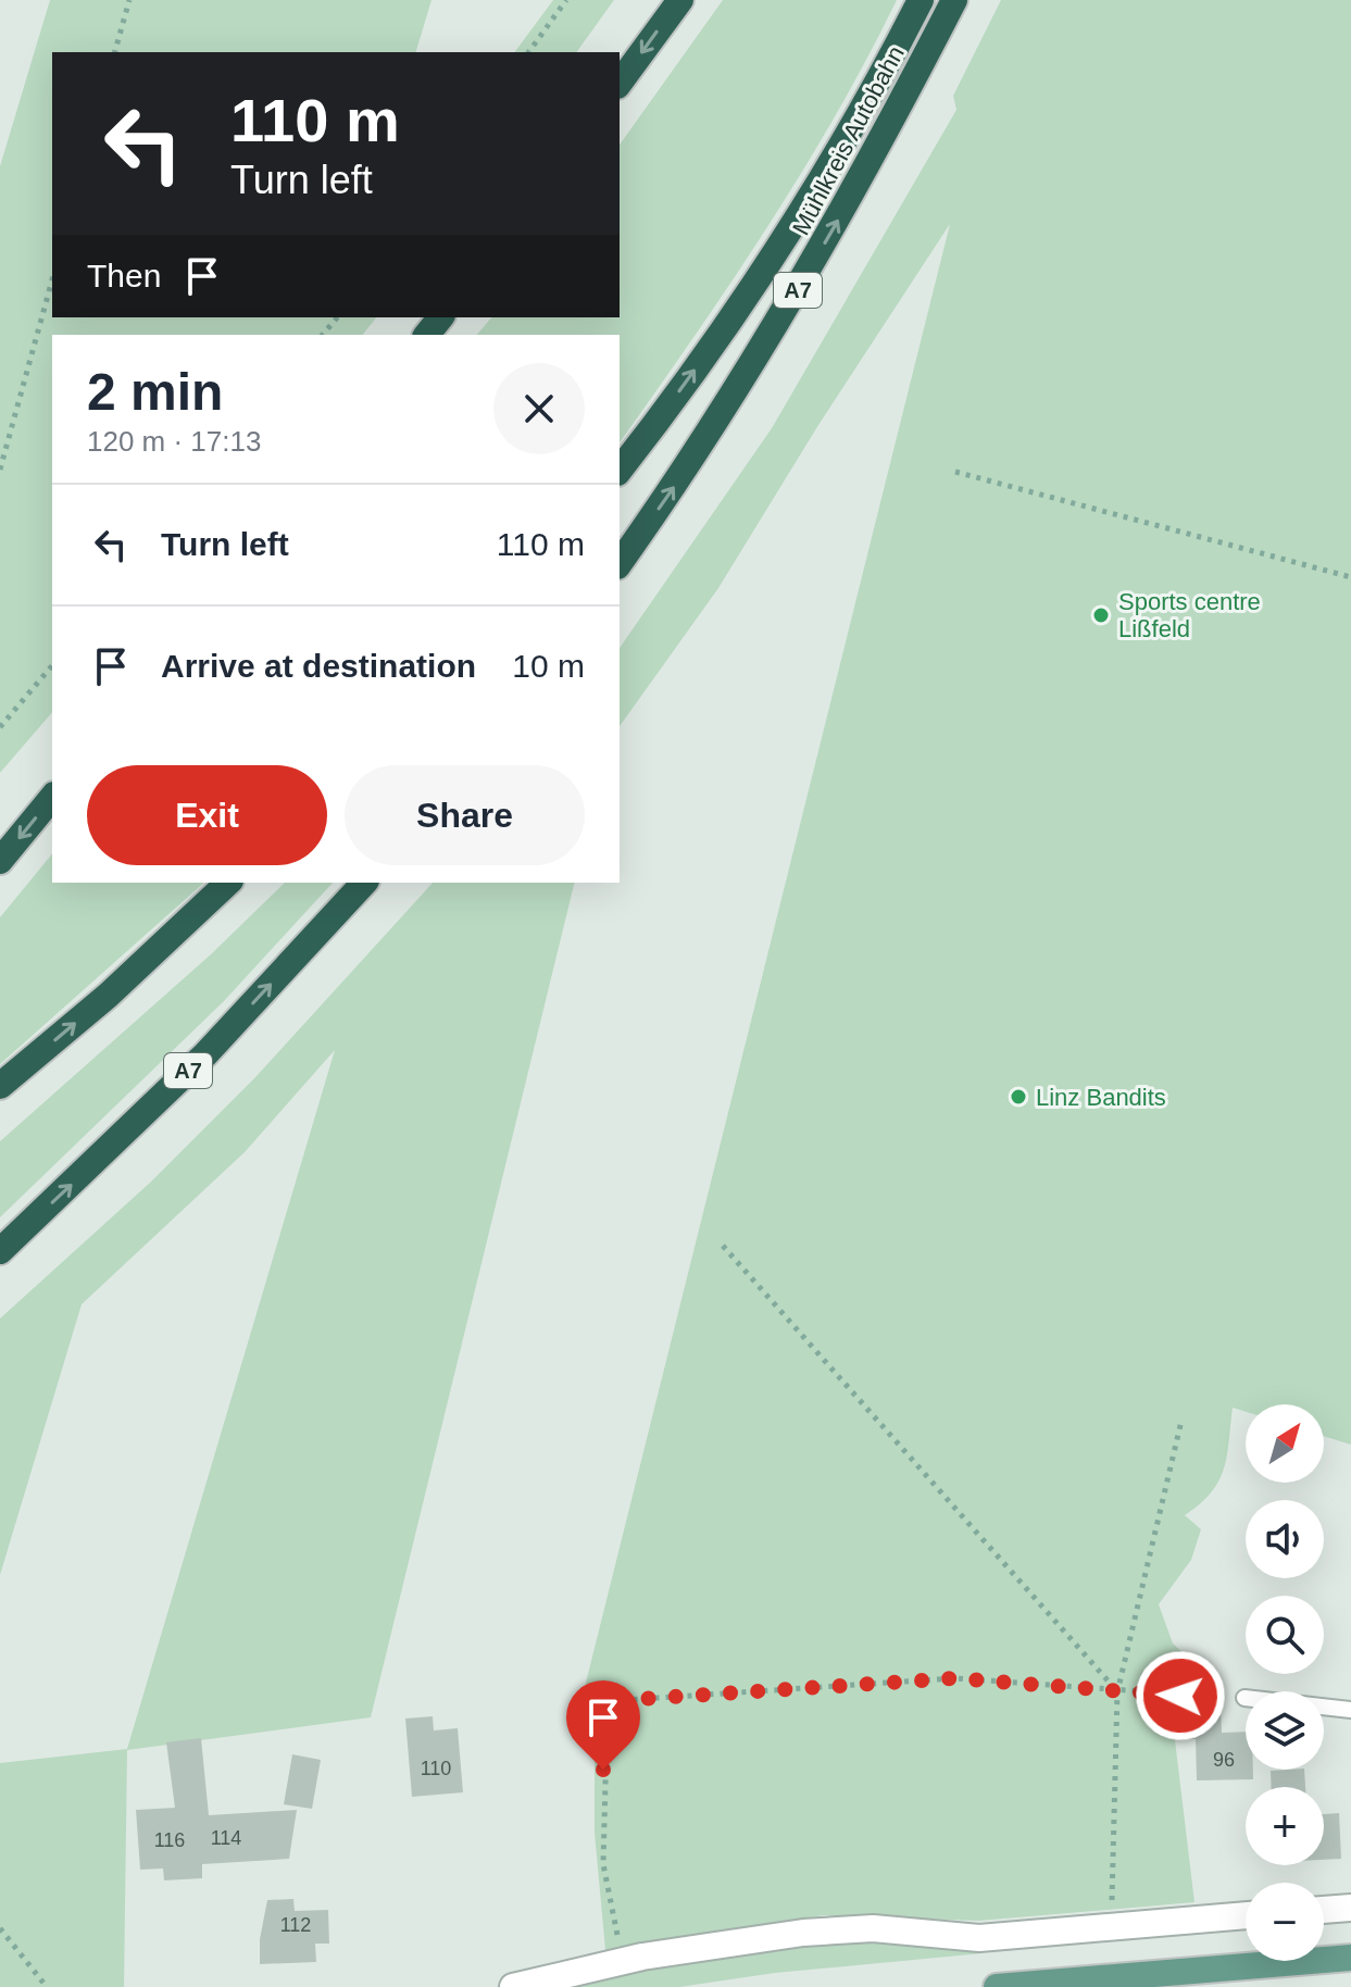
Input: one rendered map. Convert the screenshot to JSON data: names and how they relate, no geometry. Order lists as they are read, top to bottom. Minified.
{"streets":{"highway":["Mühlkreis Autobahn","A7"]},"places":["Sports centre Lißfeld","Linz Bandits"],"house_numbers":["96","110","114","116","112"],"north":"top right","page":{"turn":["110 m","Turn left"],"then":"Then","heading":["2 min","120 m · 17:13"],"list":[{"name":"Turn left","value":"110 m"},{"name":"Arrive at destination","value":"10 m"}],"buttons":["Exit","Share"],"map_buttons":["+","−"]}}
